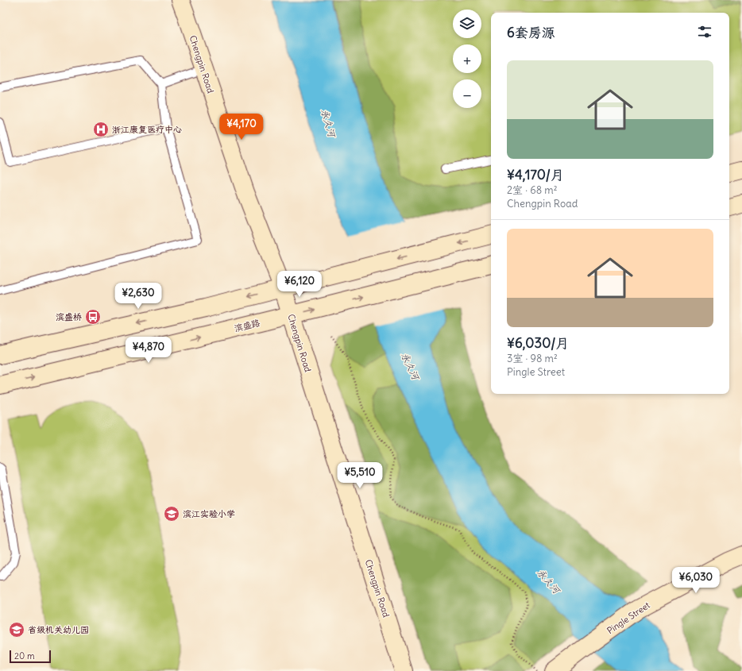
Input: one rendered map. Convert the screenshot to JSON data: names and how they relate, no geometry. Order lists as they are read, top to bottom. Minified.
{"streets":{"main road":["Chengpin Road","滨盛路","Pingle Street"]},"crossings":[["Chengpin Road","滨盛路"]],"water":["永久河"],"places":{"hospital":["浙江康复医疗中心"],"bus stop":["滨盛桥"],"school or university":["滨江实验小学","省级机关幼儿园"]},"scale_bar":"20 m","page":{"map_buttons":["+","−"],"heading":"6套房源","list":[{"name":"¥4,170/月","note":"2室 · 68 m² · Chengpin Road"},{"name":"¥6,030/月","note":"3室 · 98 m² · Pingle Street"}],"price":["¥4,170","¥6,120","¥2,630","¥4,870","¥5,510","¥6,030"],"scale":"20 m"}}
